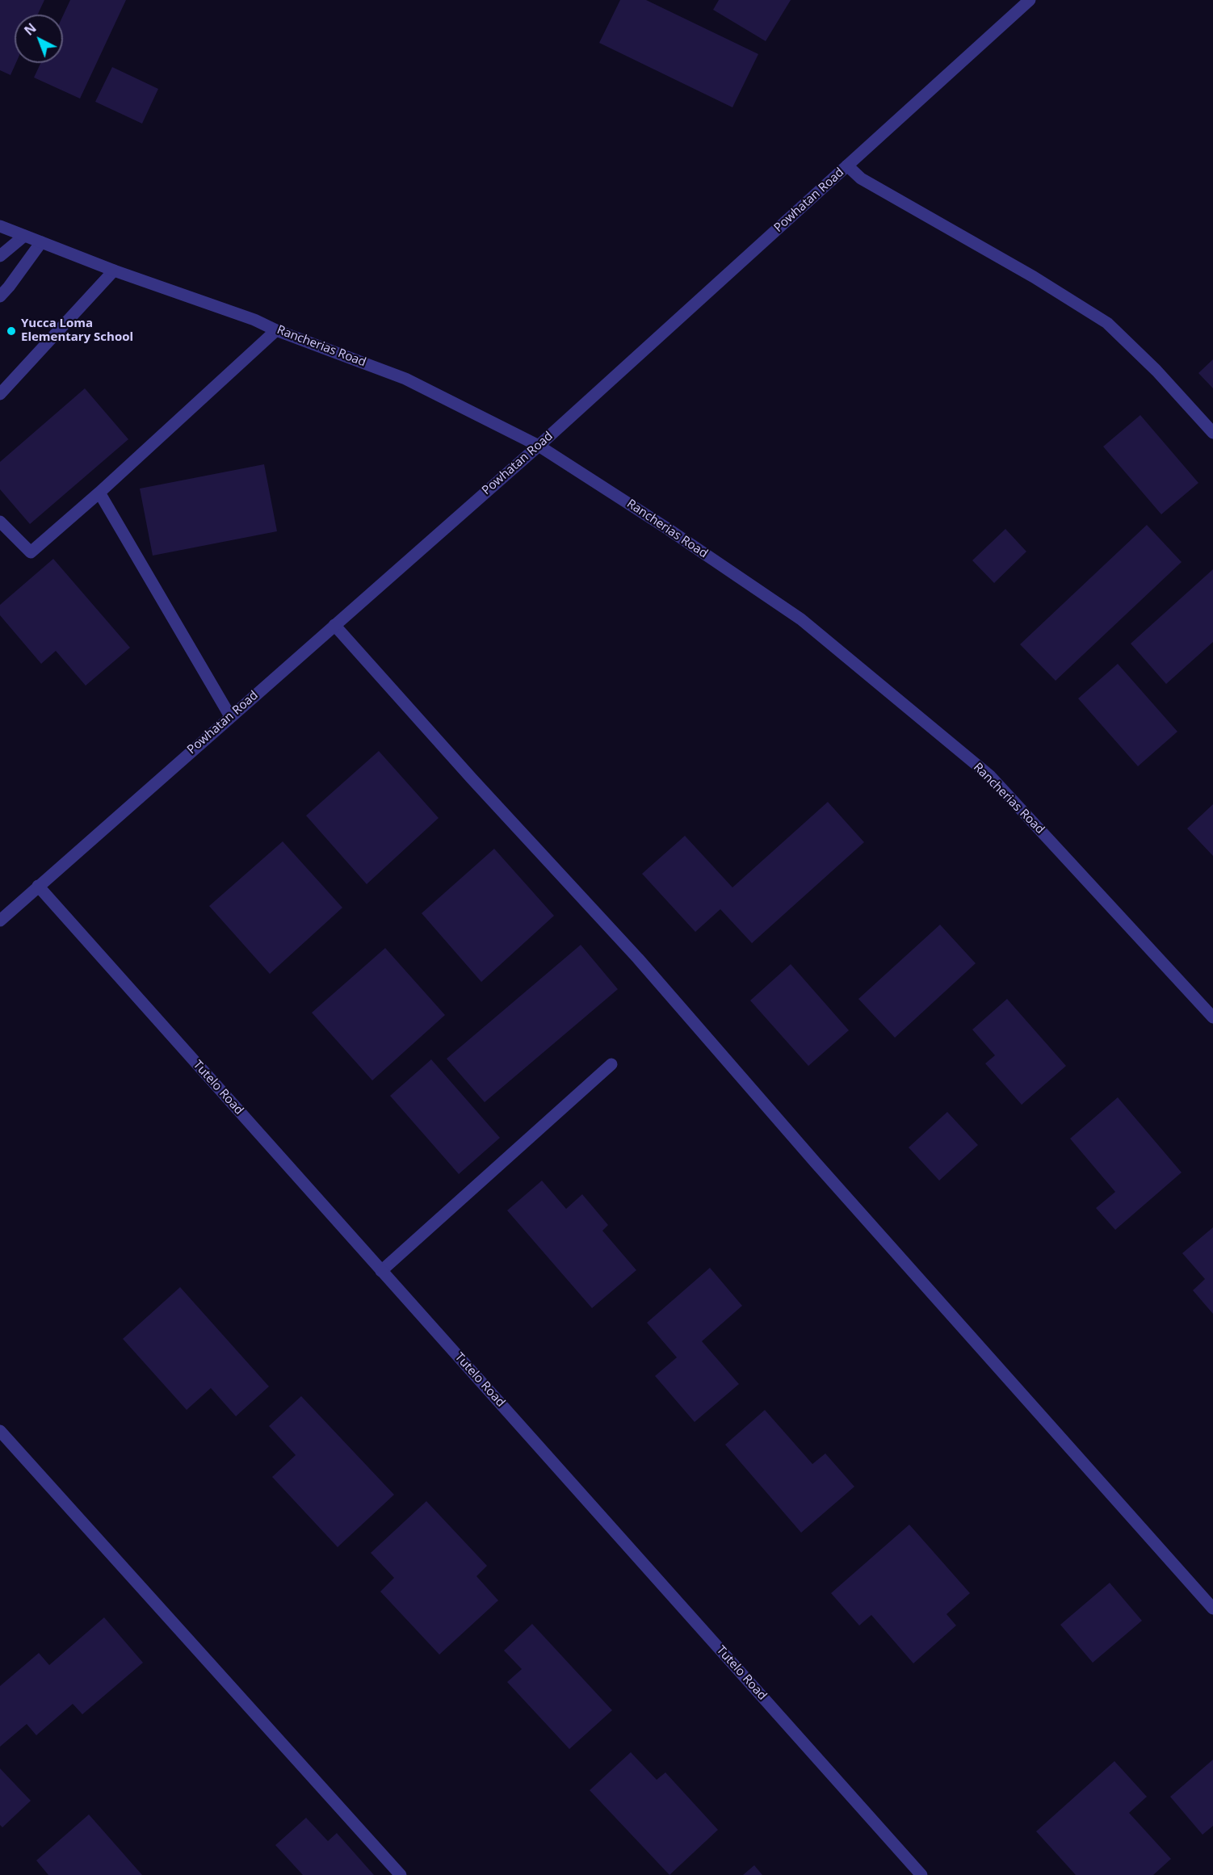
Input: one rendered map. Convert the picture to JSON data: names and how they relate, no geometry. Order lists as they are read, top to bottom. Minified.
{"streets":{"street":["Powhatan Road","Rancherias Road","Tutelo Road"]},"crossings":[["Powhatan Road","Rancherias Road"],["Powhatan Road","Tutelo Road"]],"places":["Yucca Loma Elementary School"],"north":"top left"}
